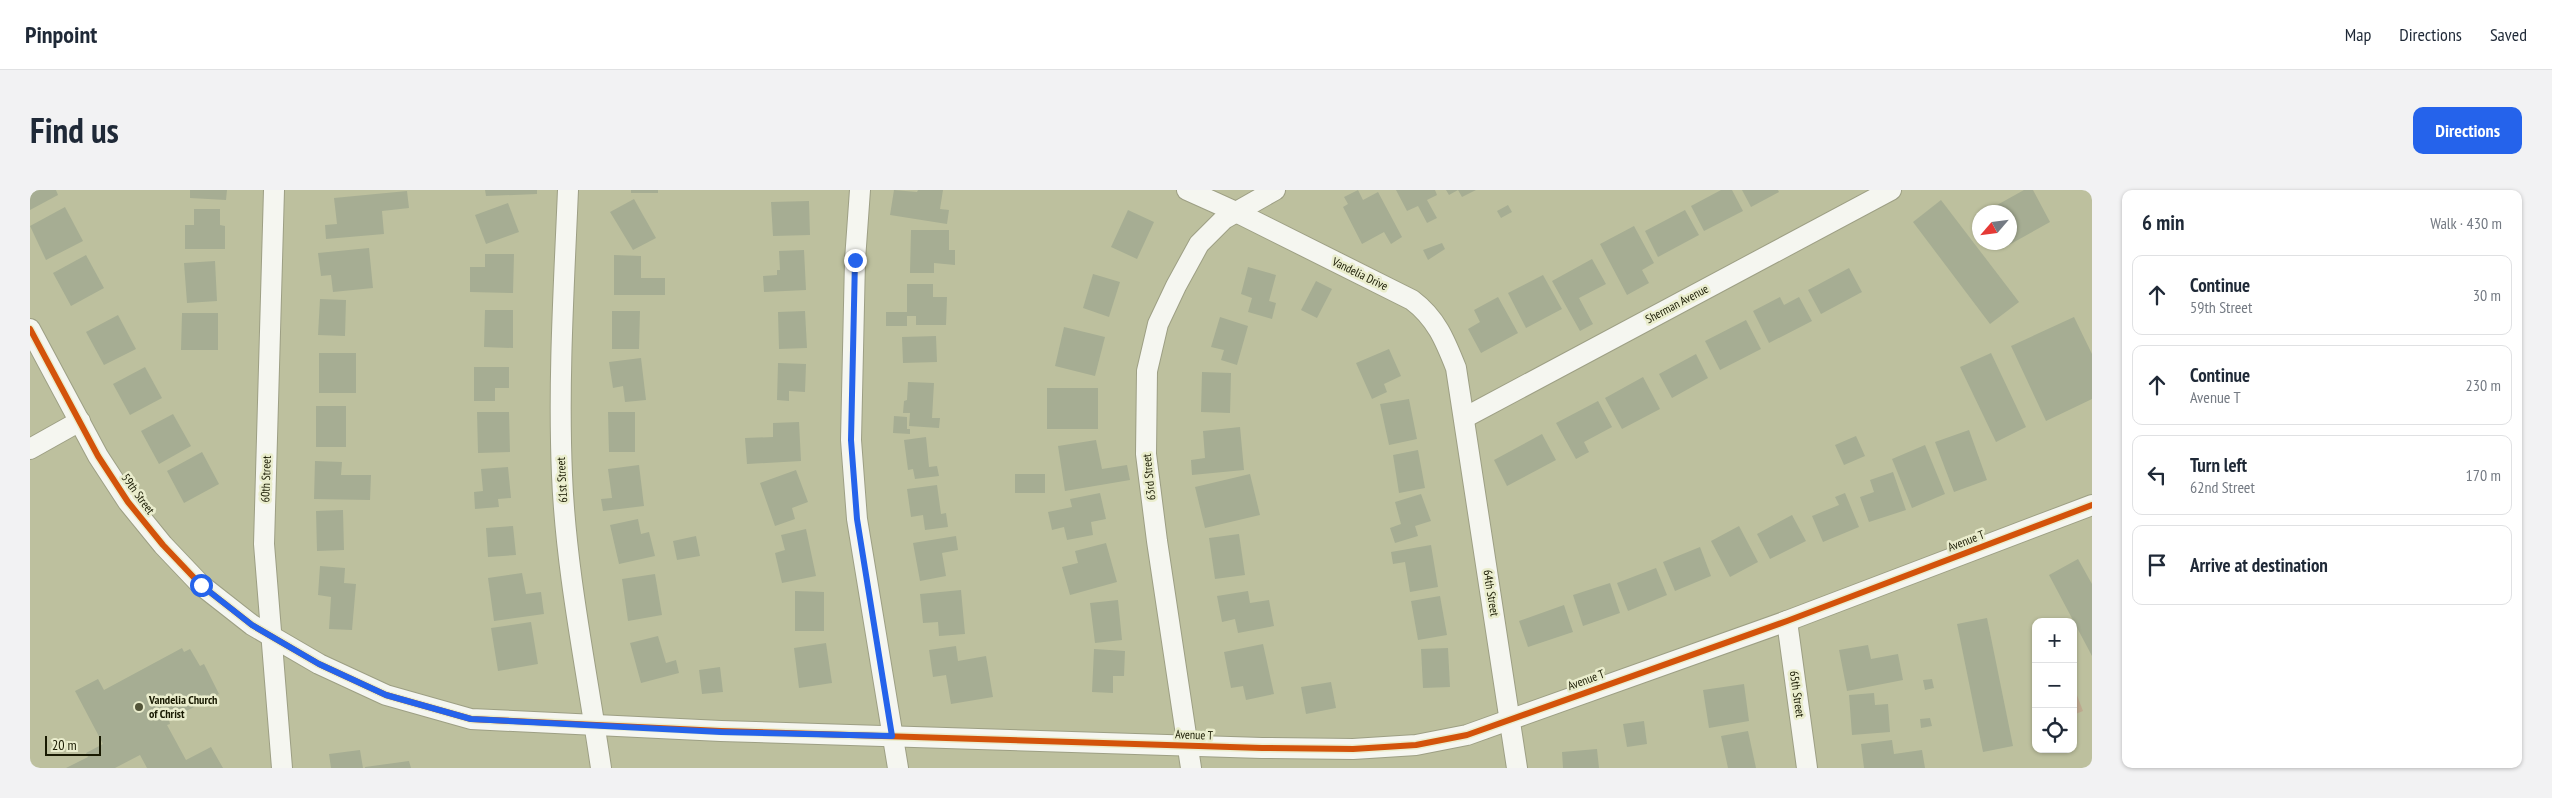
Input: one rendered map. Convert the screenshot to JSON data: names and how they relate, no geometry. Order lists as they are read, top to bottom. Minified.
{"streets":{"street":["Vandelia Drive","Sherman Avenue","63rd Street","60th Street","61st Street","59th Street","Avenue T","64th Street","65th Street"]},"crossings":[["Vandelia Drive","Sherman Avenue"],["Vandelia Drive","63rd Street"],["Vandelia Drive","64th Street"],["Sherman Avenue","64th Street"],["63rd Street","Avenue T"],["60th Street","59th Street"],["60th Street","Avenue T"],["61st Street","Avenue T"],["59th Street","Avenue T"],["Avenue T","64th Street"],["Avenue T","65th Street"]],"places":["Vandelia Church of Christ"],"scale_bar":"20 m","north":"bottom left","page":{"header":"Pinpoint","nav":["Map","Directions","Saved"],"title":"Find us","buttons":"Directions","heading":["6 min","Walk · 430 m"],"list":[["Continue","59th Street","30 m"],["Continue","Avenue T","230 m"],["Turn left","62nd Street","170 m"],"Arrive at destination"],"map_buttons":["+","−"],"scale":"20 m"}}
